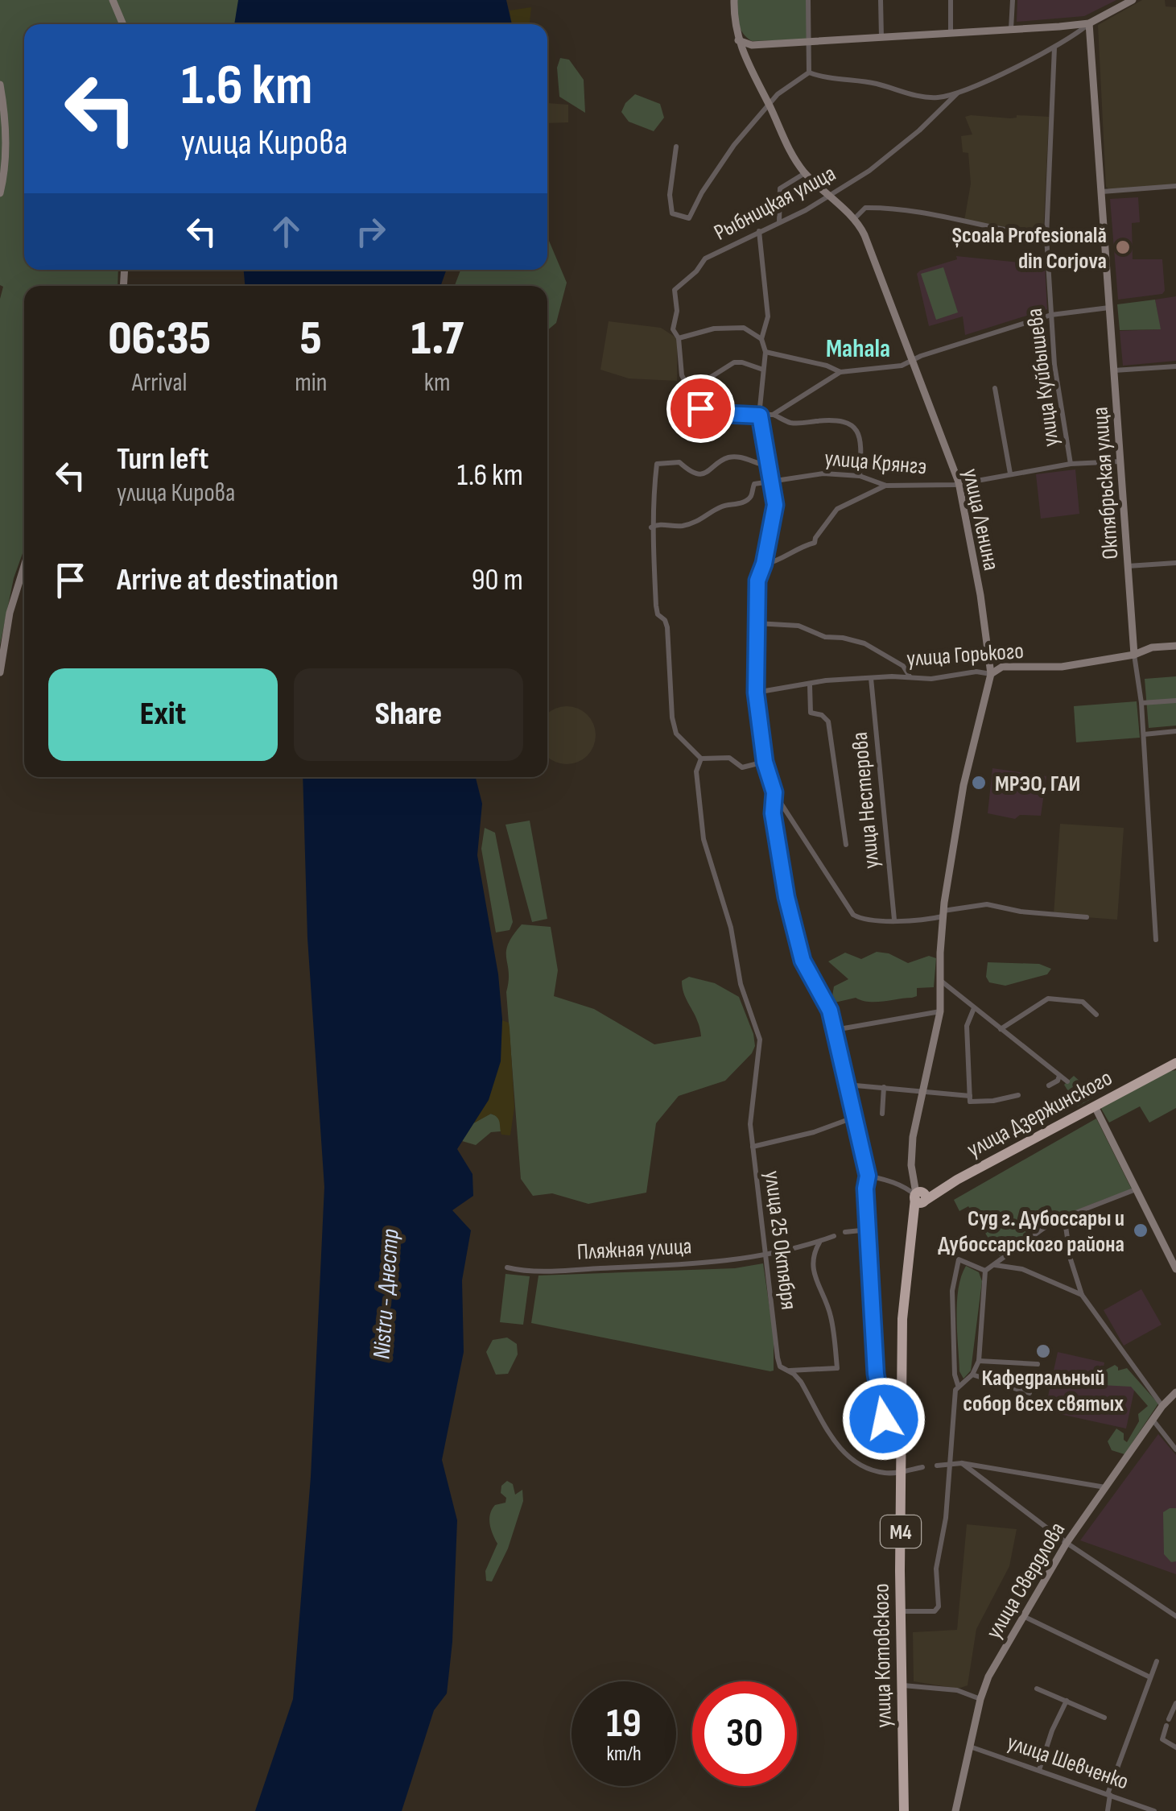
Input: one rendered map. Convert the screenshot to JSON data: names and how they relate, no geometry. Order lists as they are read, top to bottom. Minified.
{"streets":{"highway":["улица Дзержинского","M4","улица Котовского"],"street":["Рыбницкая улица","улица Куйбышева","улица Крянгэ","Октябрьская улица","улица Ленина","улица Горького","улица Нестерова","улица 25 Октября","Пляжная улица","улица Свердлова","улица Шевченко"]},"crossings":[["Рыбницкая улица","улица Ленина"],["улица Куйбышева","улица Крянгэ"],["улица Крянгэ","Октябрьская улица"],["улица Крянгэ","улица Ленина"],["Октябрьская улица","улица Горького"],["улица Ленина","улица Горького"],["улица Ленина","улица Котовского"],["улица Горького","улица Нестерова"],["улица Дзержинского","улица Котовского"],["улица 25 Октября","Пляжная улица"],["улица 25 Октября","улица Котовского"],["улица Свердлова","улица Шевченко"]],"districts":["Mahala"],"water":["Nistru - Днестр"],"places":["Școala Profesională din Corjova","МРЭО, ГАИ","Суд г. Дубоссары и Дубоссарского района","Кафедральный собор всех святых"],"page":{"turn":["1.6 km","улица Кирова"],"eta":["06:35","Arrival","5","min","1.7","km"],"list":[{"name":"Turn left","note":"улица Кирова","value":"1.6 km"},{"name":"Arrive at destination","value":"90 m"}],"buttons":["Exit","Share"],"speed":"19 km/h","limit":"30"}}
